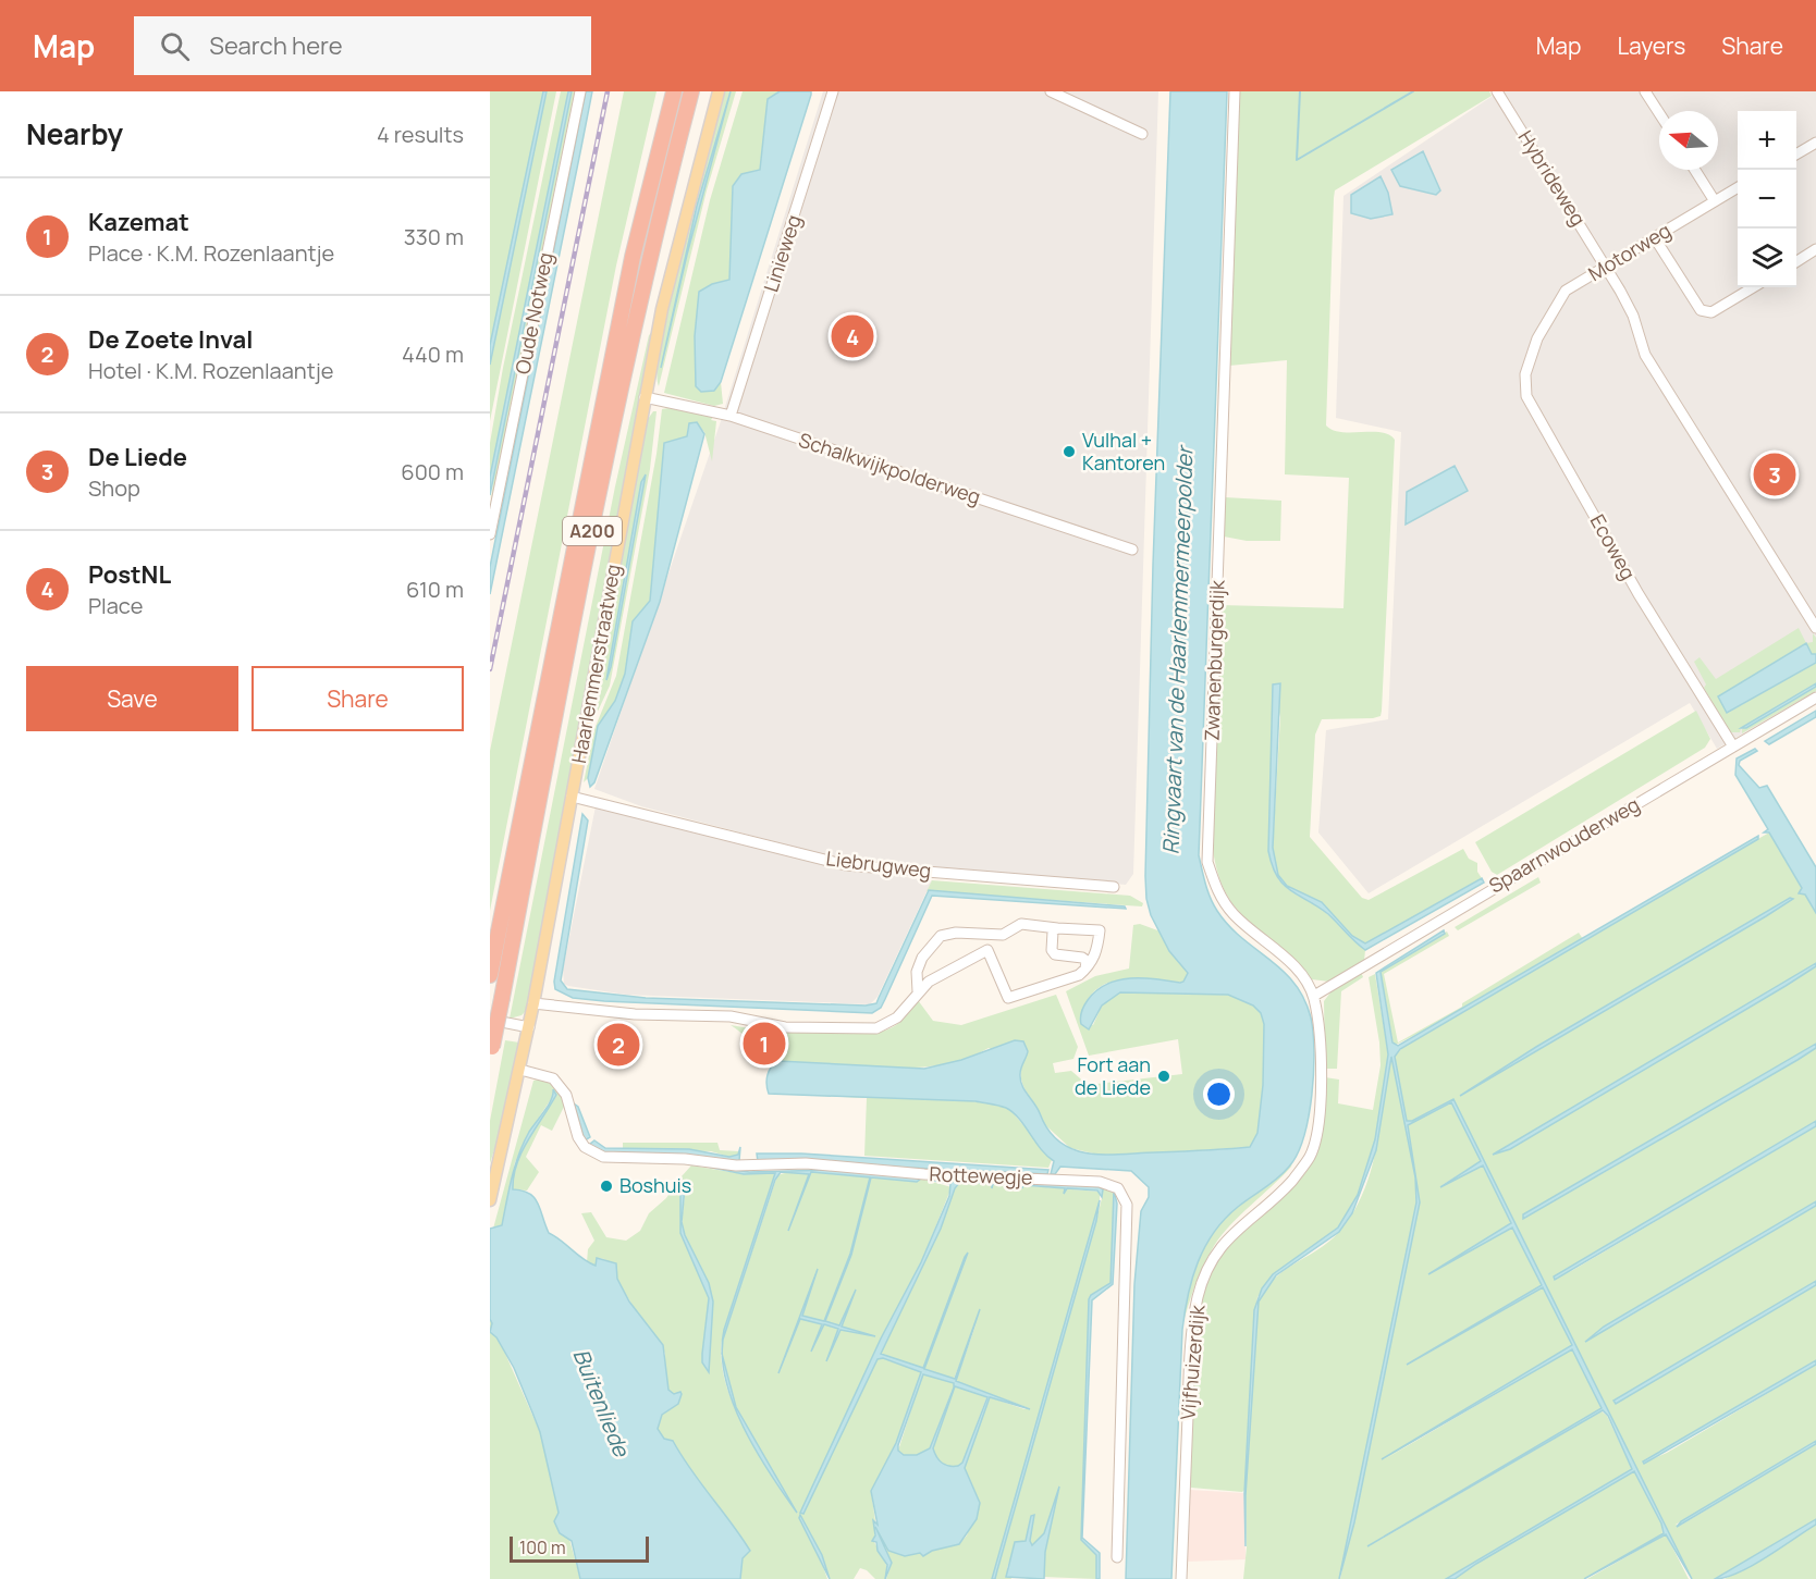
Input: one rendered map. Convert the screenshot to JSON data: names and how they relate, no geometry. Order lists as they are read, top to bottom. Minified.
{"streets":{"highway":["A200"],"main road":["Haarlemmerstraatweg"],"street":["Hybrideweg","Motorweg","Linieweg","Oude Notweg","Schalkwijkpolderweg","Ecoweg","Zwanenburgerdijk","Spaarnwouderweg","Liebrugweg","Rottewegje","Vijfhuizerdijk"]},"crossings":[["Hybrideweg","Motorweg"],["Motorweg","Ecoweg"],["Linieweg","Schalkwijkpolderweg"],["Schalkwijkpolderweg","Haarlemmerstraatweg"],["Ecoweg","Spaarnwouderweg"],["Zwanenburgerdijk","Spaarnwouderweg"],["Zwanenburgerdijk","Vijfhuizerdijk"],["Haarlemmerstraatweg","Liebrugweg"],["Haarlemmerstraatweg","Rottewegje"]],"water":["Ringvaart van de Haarlemmermeerpolder","Buitenliede"],"places":["Vulhal + Kantoren","Fort aan de Liede","Boshuis"],"scale_bar":"100 m","north":"left","page":{"header":"Map","search":"Search here","nav":["Map","Layers","Share"],"heading":["Nearby","4 results"],"map_buttons":["+","−"],"list":[{"mark":"1","name":"Kazemat","note":"Place · K.M. Rozenlaantje","value":"330 m"},{"mark":"2","name":"De Zoete Inval","note":"Hotel · K.M. Rozenlaantje","value":"440 m"},{"mark":"3","name":"De Liede","note":"Shop","value":"600 m"},{"mark":"4","name":"PostNL","note":"Place","value":"610 m"}],"pins":["4","3","1","2"],"buttons":["Save","Share"],"scale":"100 m"}}
